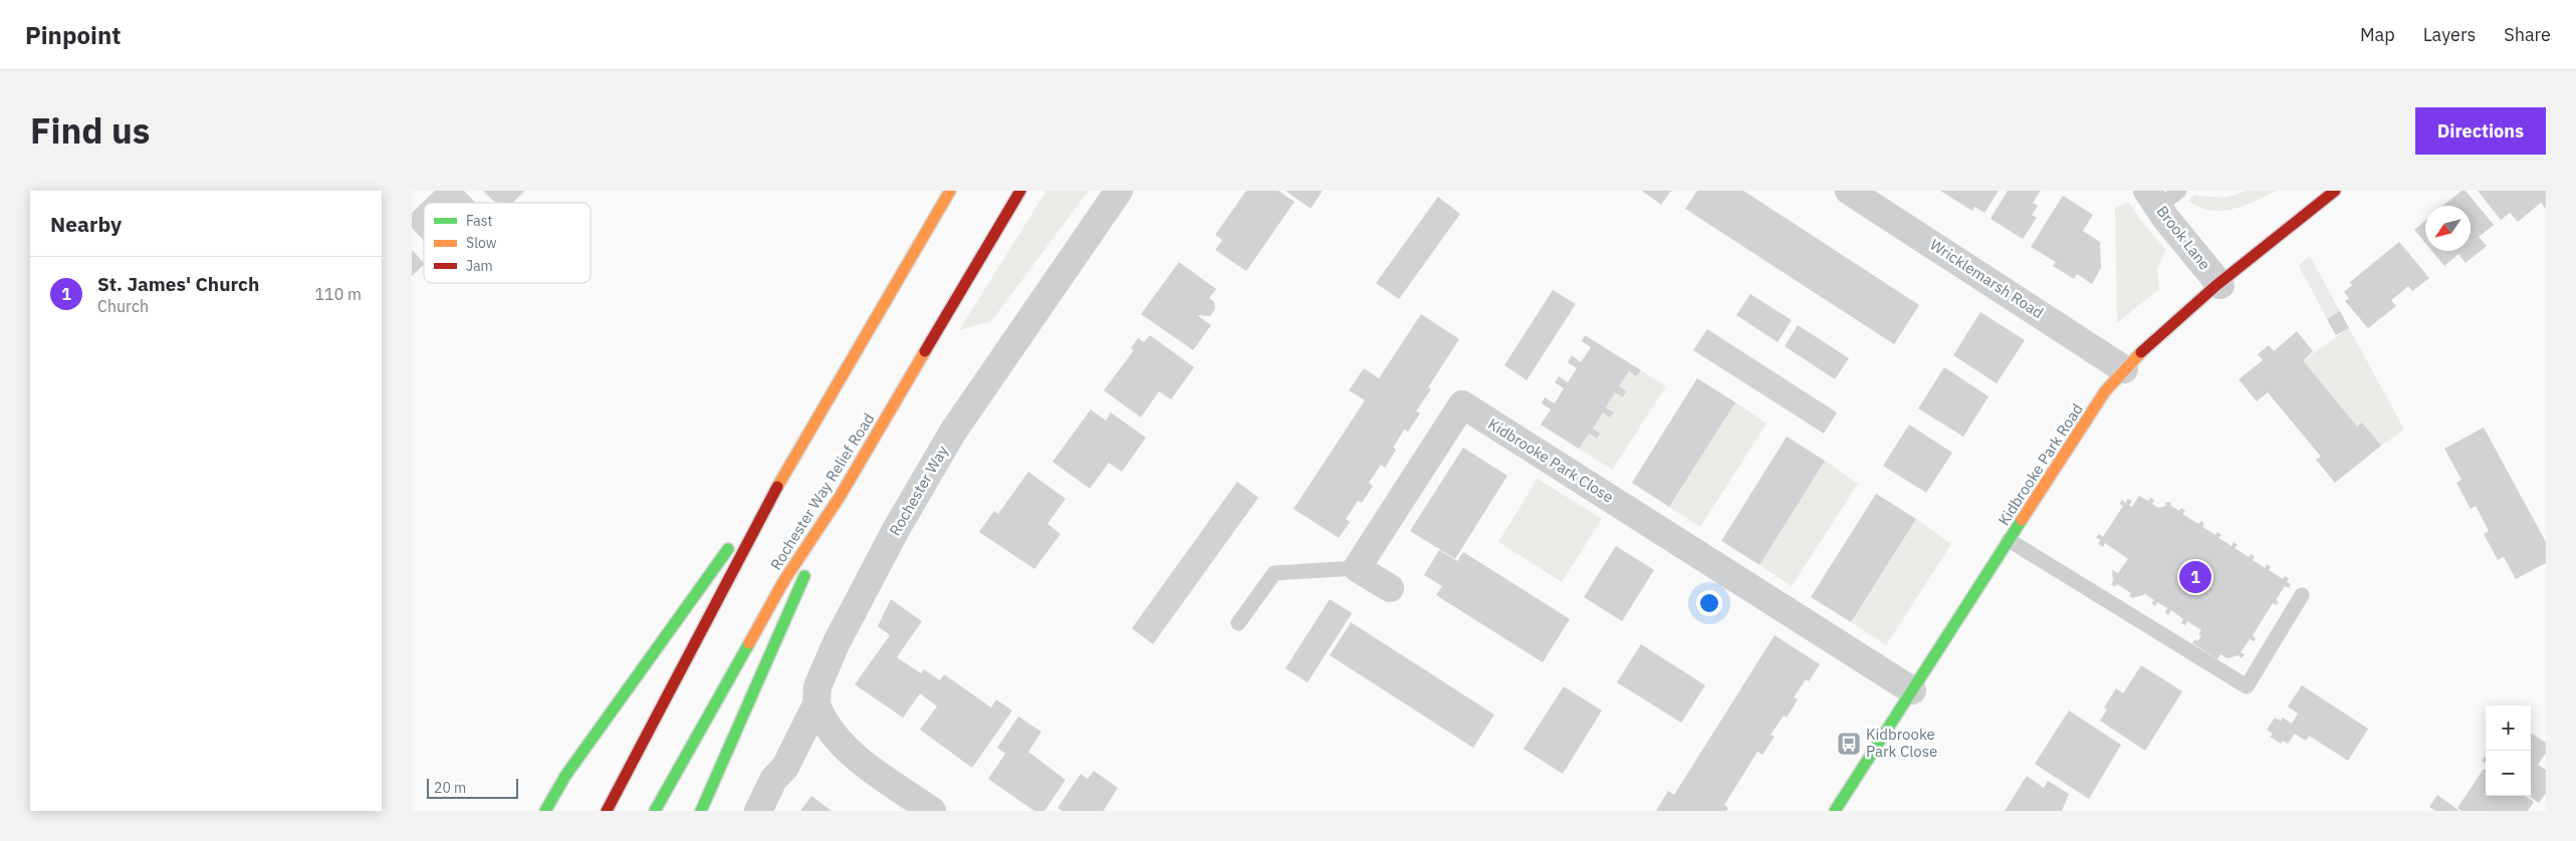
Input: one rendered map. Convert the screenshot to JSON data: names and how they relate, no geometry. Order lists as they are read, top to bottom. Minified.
{"streets":{"main road":["Kidbrooke Park Road","Rochester Way Relief Road"],"street":["Brook Lane","Wricklemarsh Road","Kidbrooke Park Close","Rochester Way"]},"crossings":[["Brook Lane","Kidbrooke Park Road"],["Wricklemarsh Road","Kidbrooke Park Road"],["Kidbrooke Park Close","Kidbrooke Park Road"]],"places":{"bus stop":["Kidbrooke Park Close"]},"legend":["Fast","Slow","Jam"],"scale_bar":"20 m","north":"bottom left","page":{"header":"Pinpoint","nav":["Map","Layers","Share"],"title":"Find us","buttons":"Directions","heading":"Nearby","list":[{"mark":"1","name":"St. James' Church","note":"Church","value":"110 m"}],"pins":"1","map_buttons":["+","−"],"scale":"20 m"}}
